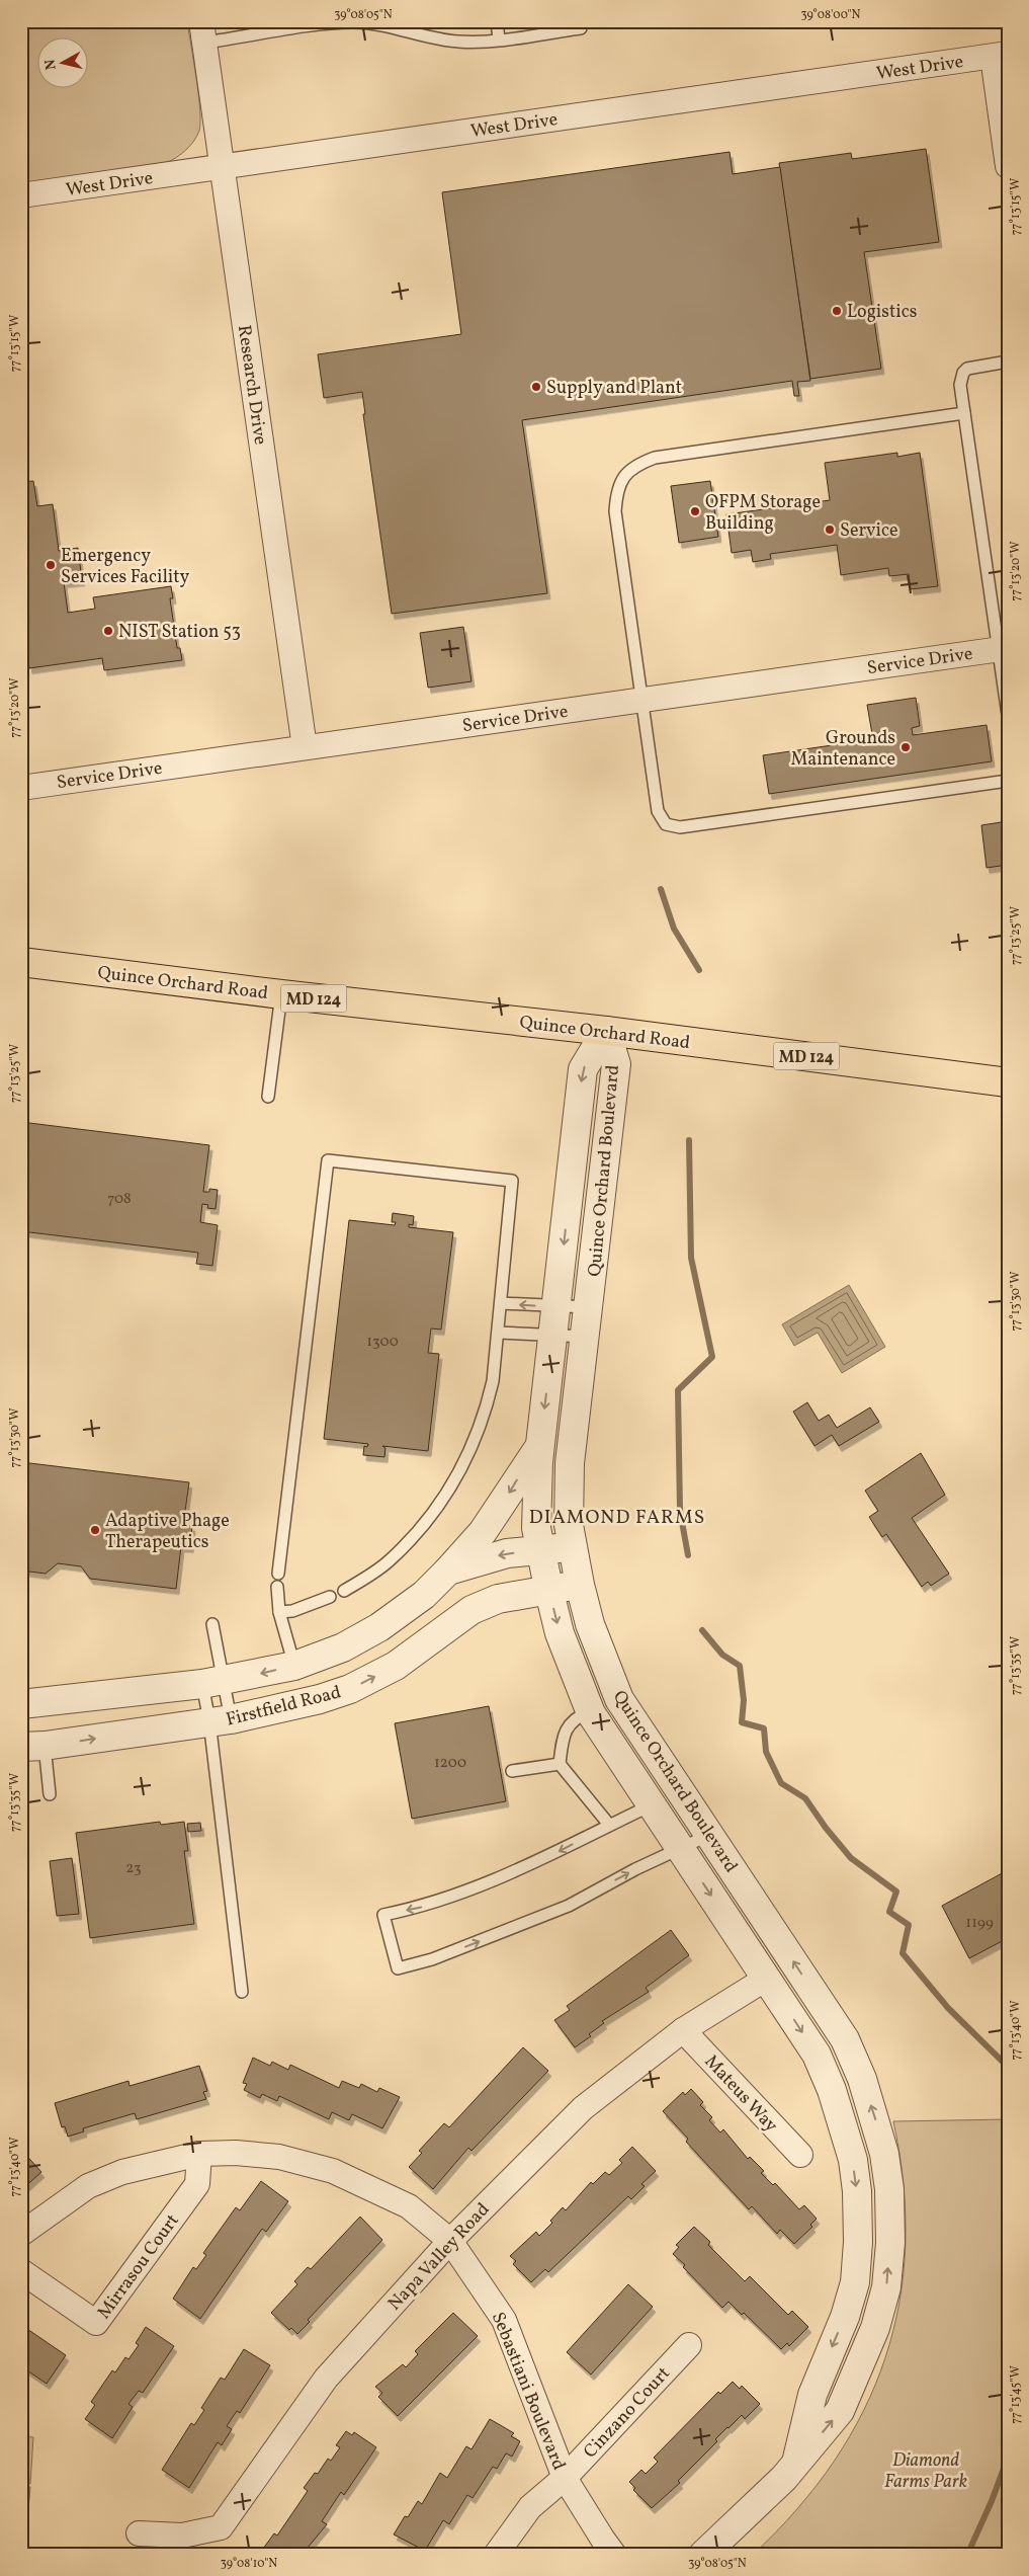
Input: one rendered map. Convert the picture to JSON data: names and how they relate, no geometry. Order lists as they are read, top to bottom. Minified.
{"streets":{"main road":["Quince Orchard Road","MD 124"],"street":["West Drive","Research Drive","Service Drive","Quince Orchard Boulevard","Firstfield Road","Mateus Way","Napa Valley Road","Mirrasou Court","Sebastiani Boulevard","Cinzano Court"]},"crossings":[["West Drive","Research Drive"],["Research Drive","Service Drive"],["Quince Orchard Road","Quince Orchard Boulevard"],["Quince Orchard Boulevard","Firstfield Road"],["Quince Orchard Boulevard","Napa Valley Road"],["Mateus Way","Napa Valley Road"],["Napa Valley Road","Sebastiani Boulevard"],["Mirrasou Court","Sebastiani Boulevard"],["Sebastiani Boulevard","Cinzano Court"]],"districts":["DIAMOND FARMS"],"parks":["Diamond Farms Park"],"places":["Logistics","Supply and Plant","OFPM Storage Building","Service","Emergency Services Facility","NIST Station 53","Grounds Maintenance","Adaptive Phage Therapeutics"],"house_numbers":["708","1300","1200","23","1199"],"north":"left","coordinates":["39°08'05\"N","39°08'00\"N","77°13'15\"W","77°13'20\"W","77°13'25\"W","77°13'30\"W","77°13'35\"W","77°13'40\"W","77°13'45\"W","39°08'10\"N"]}
